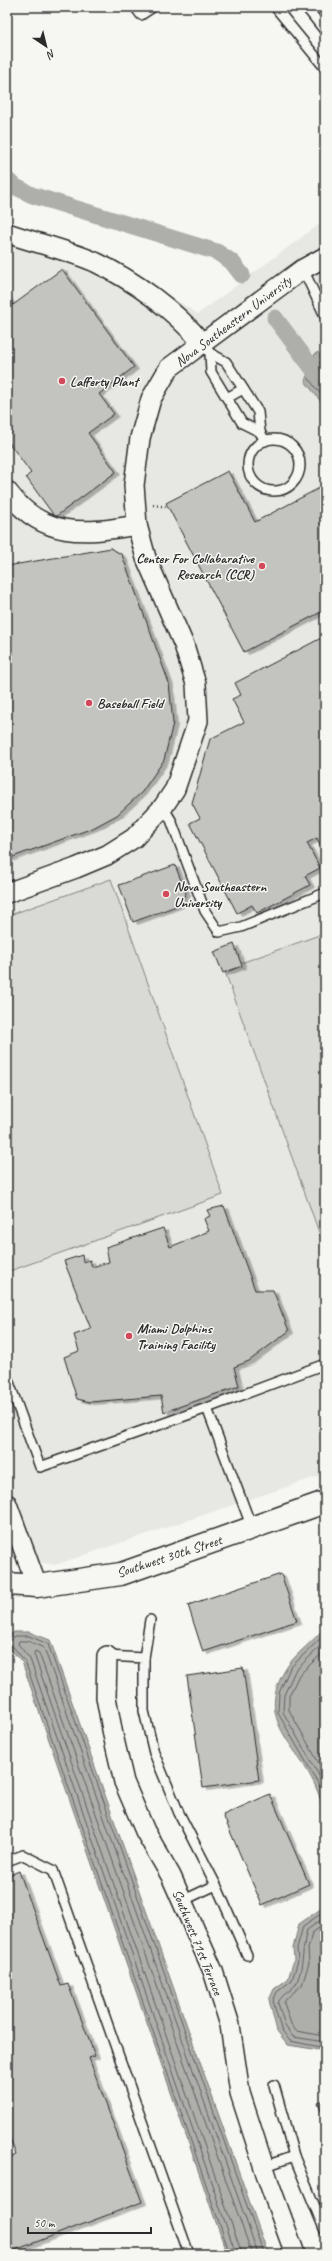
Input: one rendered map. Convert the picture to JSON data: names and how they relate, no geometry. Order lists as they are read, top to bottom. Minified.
{"streets":{"street":["Nova Southeastern University","Southwest 30th Street","Southwest 71st Terrace"]},"places":["Lafferty Plant","Center For Collabarative Research (CCR)","Baseball Field","Nova Southeastern University","Miami Dolphins Training Facility"],"scale_bar":"50 m","north":"bottom right"}
